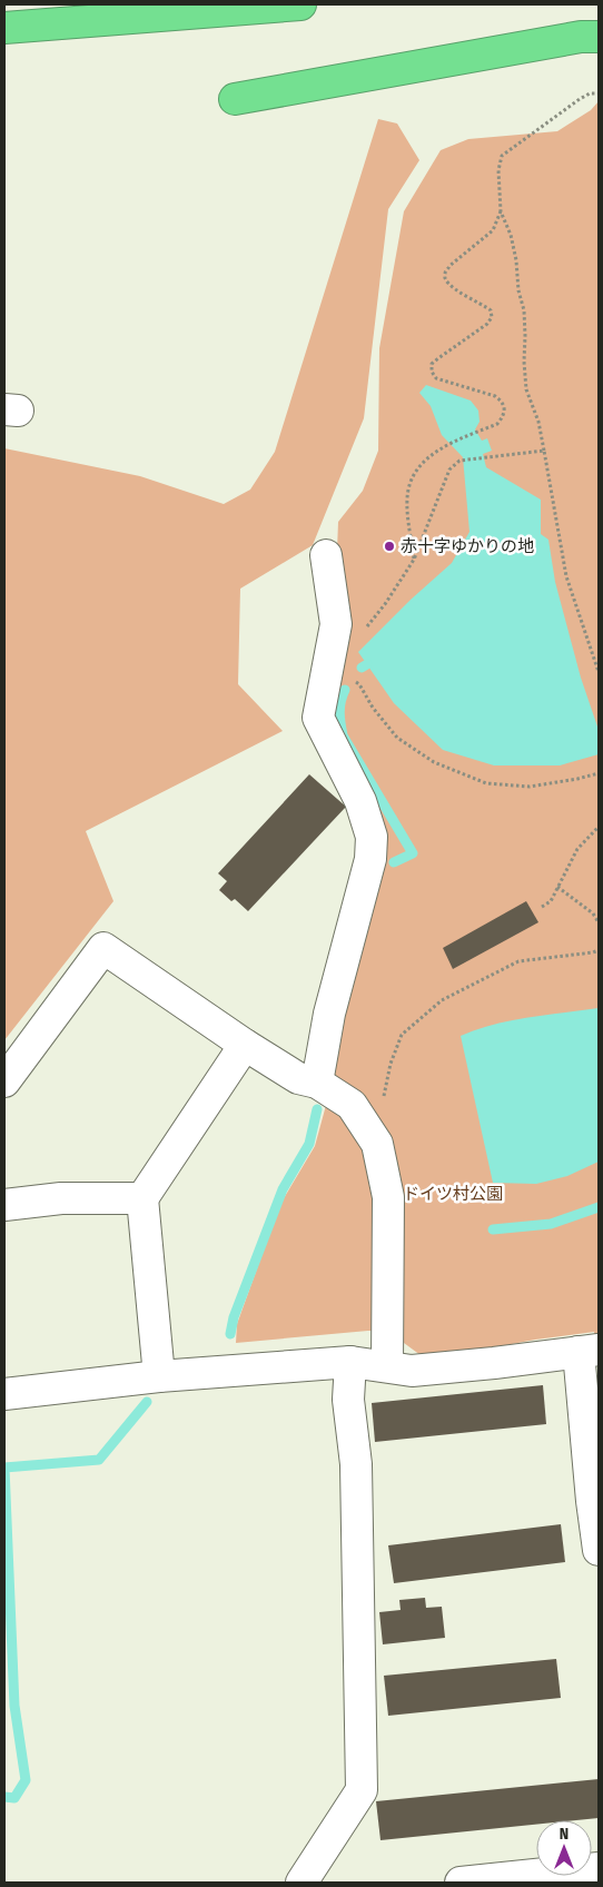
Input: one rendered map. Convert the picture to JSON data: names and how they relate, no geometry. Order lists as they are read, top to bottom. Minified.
{"parks":["ドイツ村公園"],"places":["赤十字ゆかりの地"],"north":"top"}
